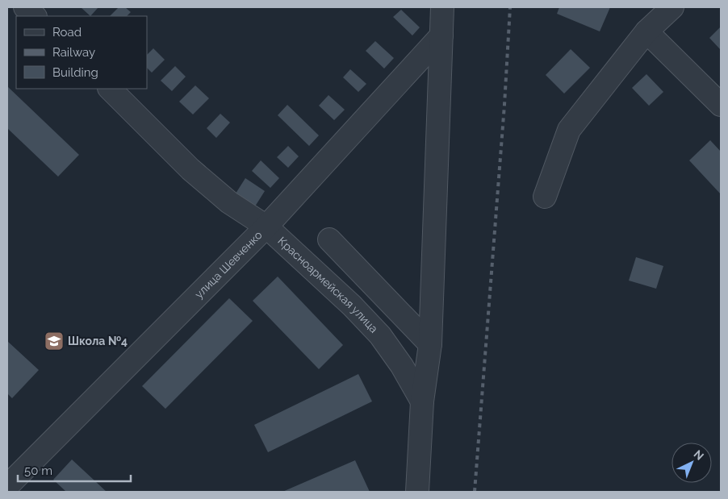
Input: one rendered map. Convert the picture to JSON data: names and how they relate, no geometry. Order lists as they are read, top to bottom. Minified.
{"streets":{"street":["улица Шевченко","Красноармейская улица"]},"crossings":[["улица Шевченко","Красноармейская улица"]],"places":{"school or university":["Школа №4"]},"legend":["Road","Railway","Building"],"scale_bar":"50 m","north":"top right"}
